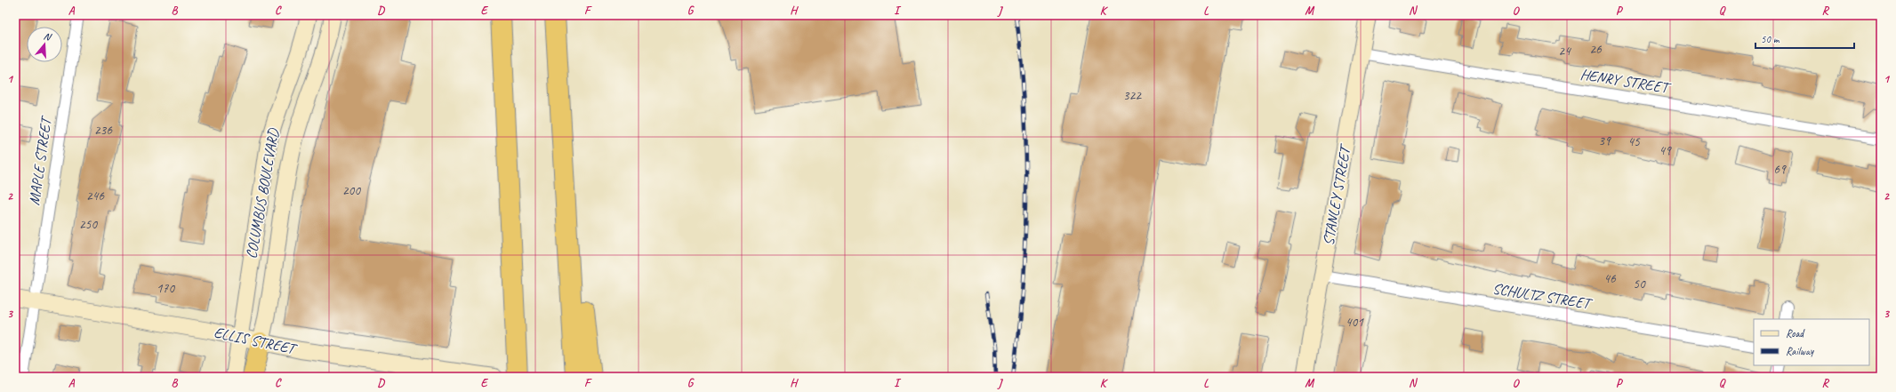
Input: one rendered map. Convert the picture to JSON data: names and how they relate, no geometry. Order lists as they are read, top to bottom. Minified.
{"streets":{"street":["HENRY STREET","MAPLE STREET","COLUMBUS BOULEVARD","STANLEY STREET","SCHULTZ STREET","ELLIS STREET"]},"crossings":[["HENRY STREET","STANLEY STREET"],["MAPLE STREET","ELLIS STREET"],["COLUMBUS BOULEVARD","ELLIS STREET"],["STANLEY STREET","SCHULTZ STREET"]],"house_numbers":["26","24","322","236","39","45","49","69","200","246","250","46","50","170","401"],"legend":["Road","Railway"],"scale_bar":"50 m","north":"top","grid":{"columns":["A","B","C","D","E","F","G","H","I","J","K","L","M","N","O","P","Q","R"],"rows":["1","2","3"]}}
